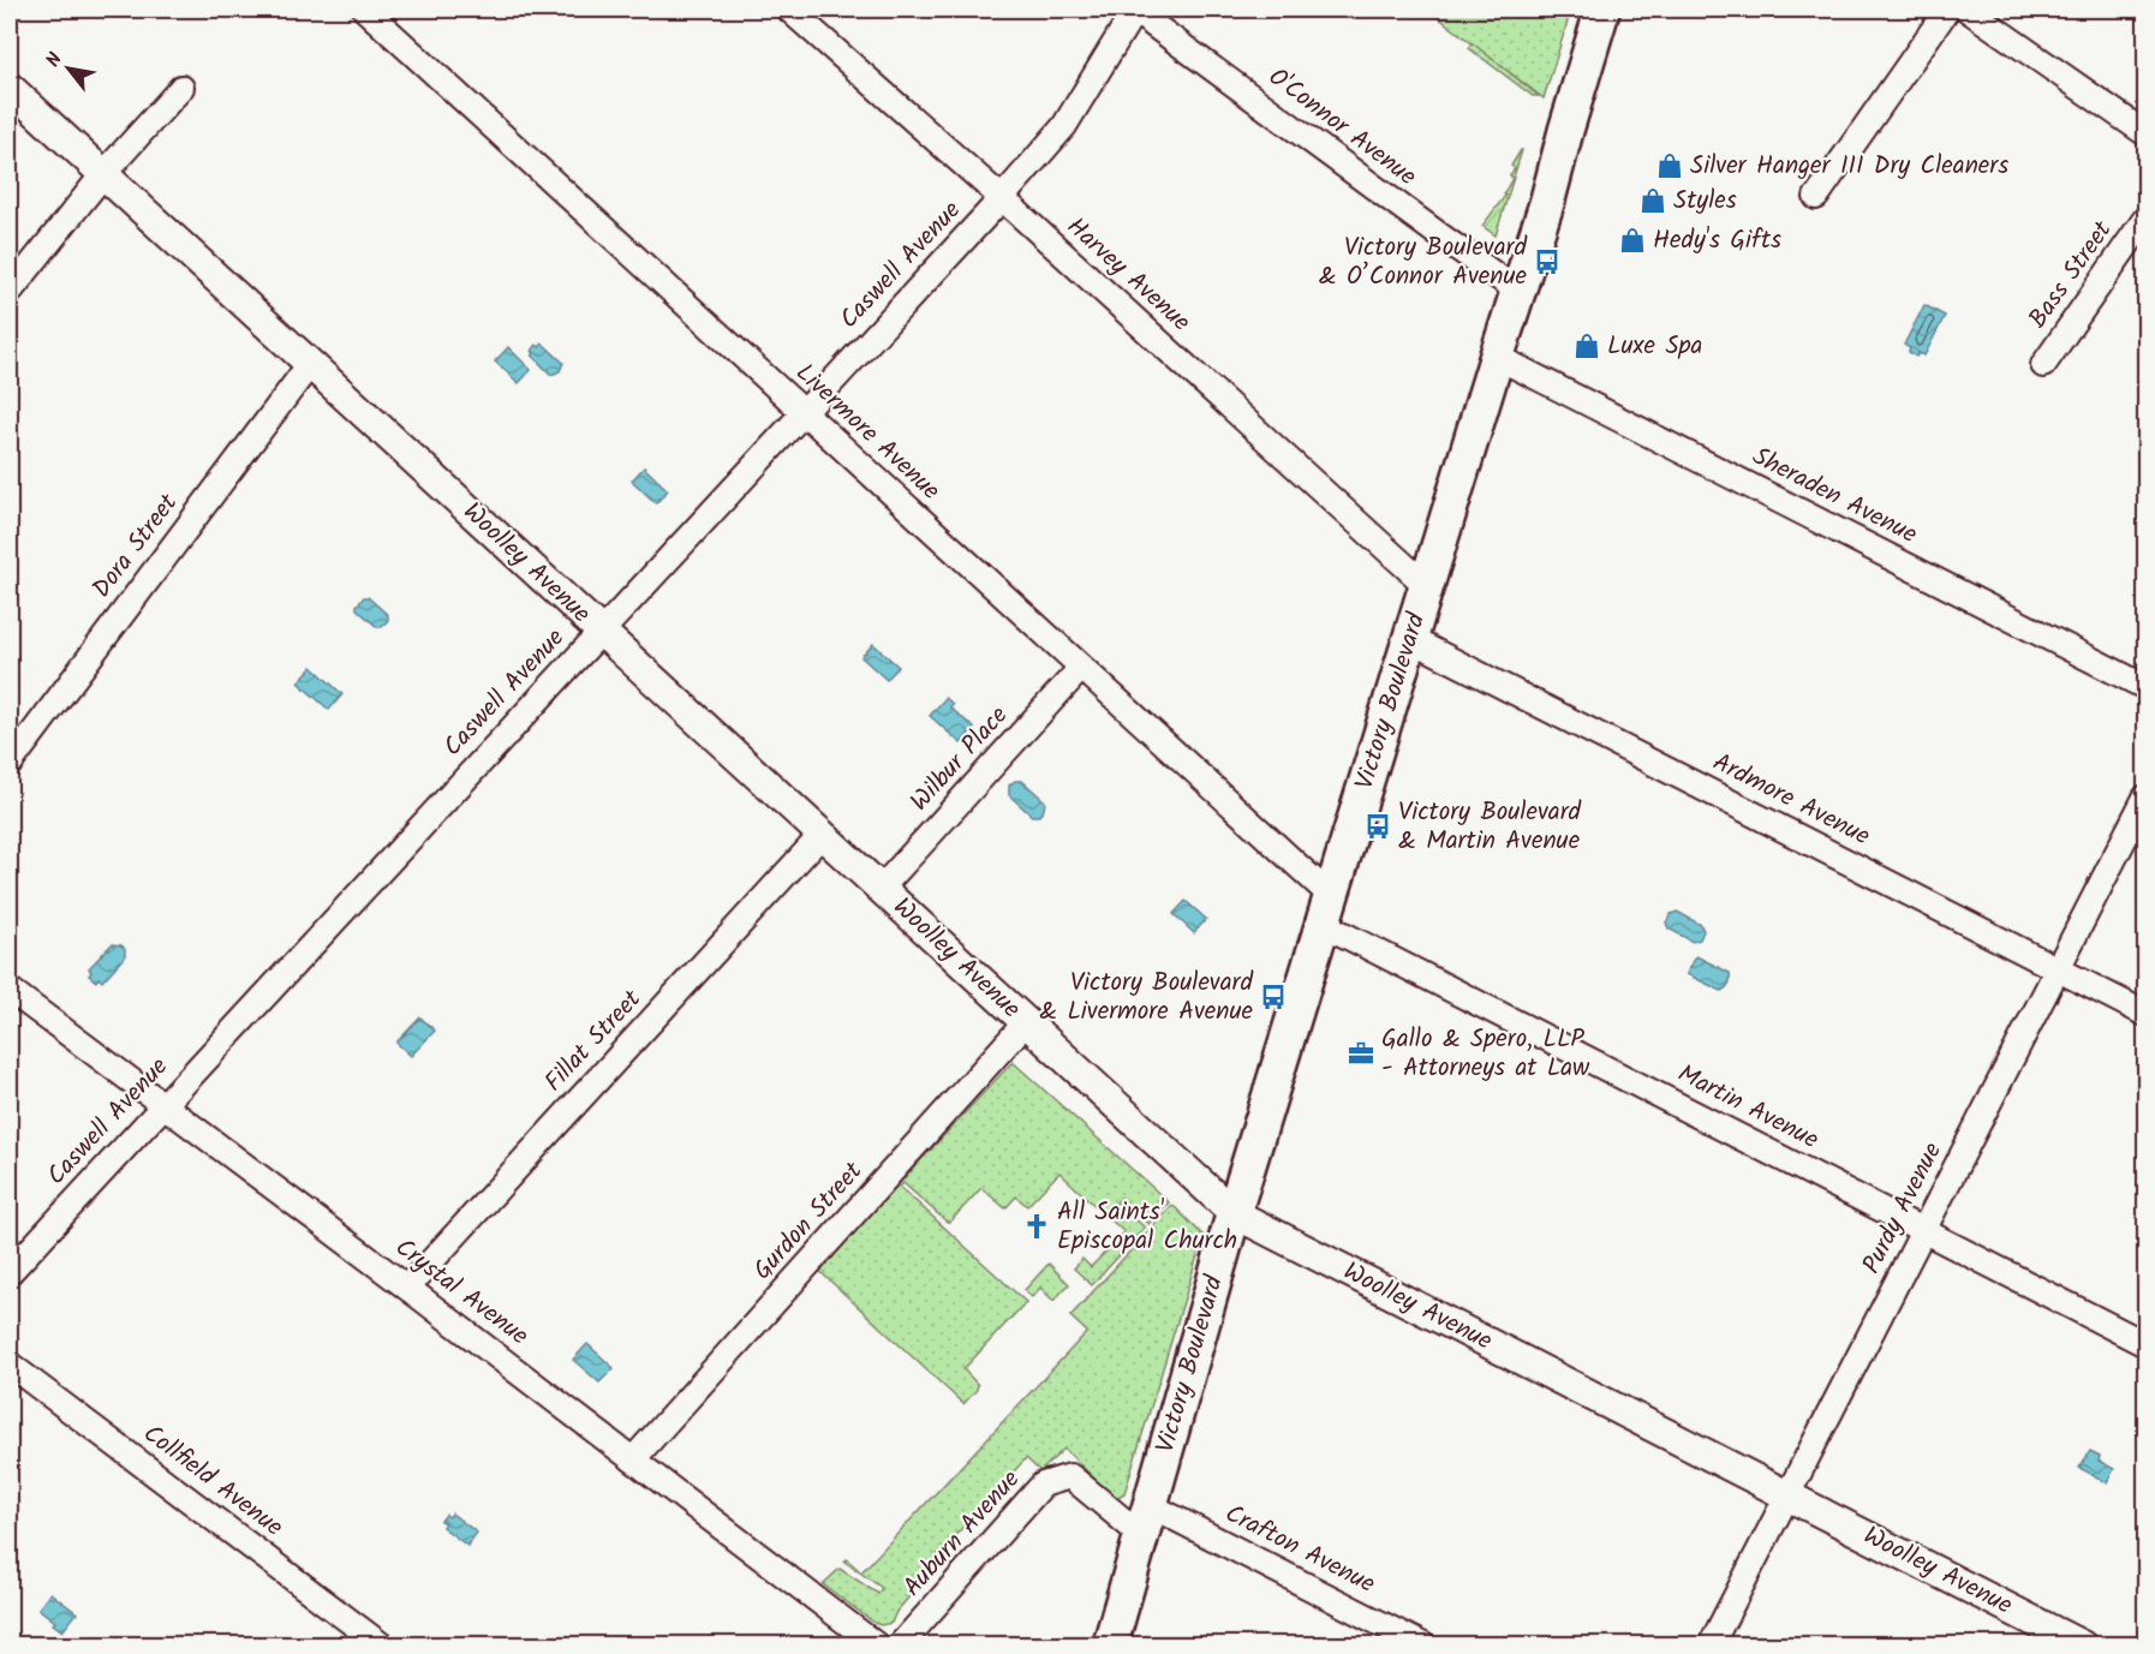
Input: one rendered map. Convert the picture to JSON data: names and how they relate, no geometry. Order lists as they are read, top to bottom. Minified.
{"streets":{"main road":["Victory Boulevard"],"street":["O'Connor Avenue","Caswell Avenue","Harvey Avenue","Bass Street","Livermore Avenue","Sheraden Avenue","Dora Street","Woolley Avenue","Wilbur Place","Ardmore Avenue","Fillat Street","Martin Avenue","Purdy Avenue","Gurdon Street","Crystal Avenue","Collfield Avenue","Auburn Avenue","Crafton Avenue"]},"crossings":[["O'Connor Avenue","Caswell Avenue"],["O'Connor Avenue","Victory Boulevard"],["Caswell Avenue","Harvey Avenue"],["Caswell Avenue","Livermore Avenue"],["Caswell Avenue","Woolley Avenue"],["Caswell Avenue","Crystal Avenue"],["Harvey Avenue","Victory Boulevard"],["Livermore Avenue","Victory Boulevard"],["Livermore Avenue","Wilbur Place"],["Livermore Avenue","Martin Avenue"],["Sheraden Avenue","Victory Boulevard"],["Dora Street","Woolley Avenue"],["Woolley Avenue","Victory Boulevard"],["Woolley Avenue","Wilbur Place"],["Woolley Avenue","Fillat Street"],["Woolley Avenue","Purdy Avenue"],["Woolley Avenue","Gurdon Street"],["Victory Boulevard","Ardmore Avenue"],["Victory Boulevard","Martin Avenue"],["Victory Boulevard","Auburn Avenue"],["Victory Boulevard","Crafton Avenue"],["Ardmore Avenue","Purdy Avenue"],["Fillat Street","Crystal Avenue"],["Martin Avenue","Purdy Avenue"],["Gurdon Street","Crystal Avenue"],["Auburn Avenue","Crafton Avenue"]],"places":{"shop":["Silver Hanger III Dry Cleaners","Styles","Hedy's Gifts","Luxe Spa"],"bus stop":["Victory Boulevard & O’Connor Avenue","Victory Boulevard & Martin Avenue","Victory Boulevard & Livermore Avenue"],"office":["Gallo & Spero, LLP - Attorneys at Law"],"church":["All Saints' Episcopal Church"]},"north":"top left"}
